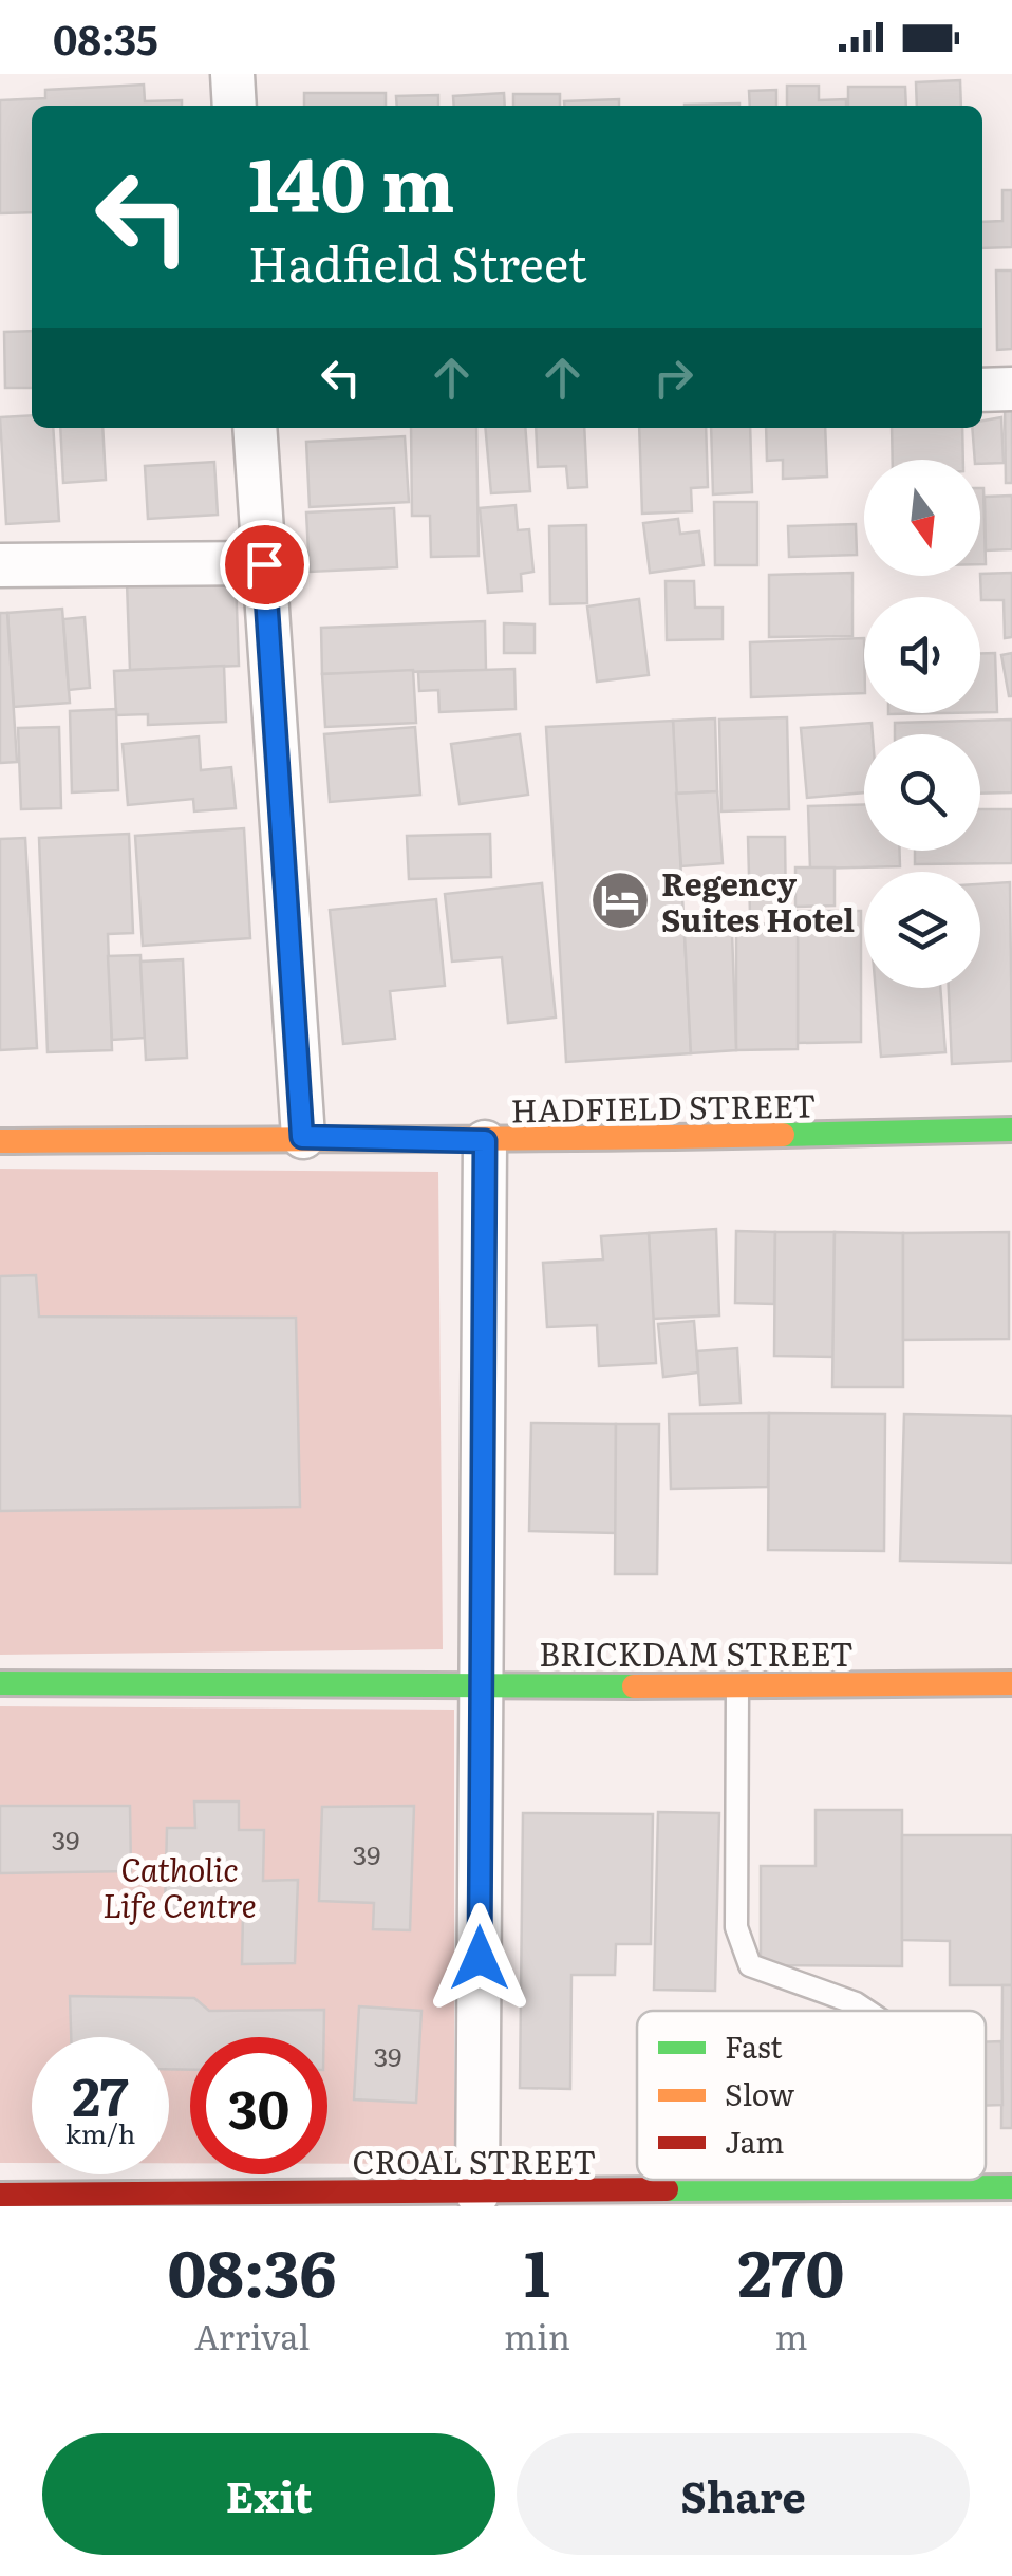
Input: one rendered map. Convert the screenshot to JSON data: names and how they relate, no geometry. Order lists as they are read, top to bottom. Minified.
{"streets":{"main road":["HADFIELD STREET","BRICKDAM STREET","CROAL STREET"]},"parks":["Catholic Life Centre"],"places":{"hotel":["Regency Suites Hotel"]},"house_numbers":["39","39","39"],"legend":["Fast","Slow","Jam"],"north":"bottom","page":{"status":"08:35","turn":["140 m","Hadfield Street"],"speed":"27 km/h","limit":"30","eta":["08:36","Arrival","1","min","270","m"],"buttons":["Exit","Share"]}}
